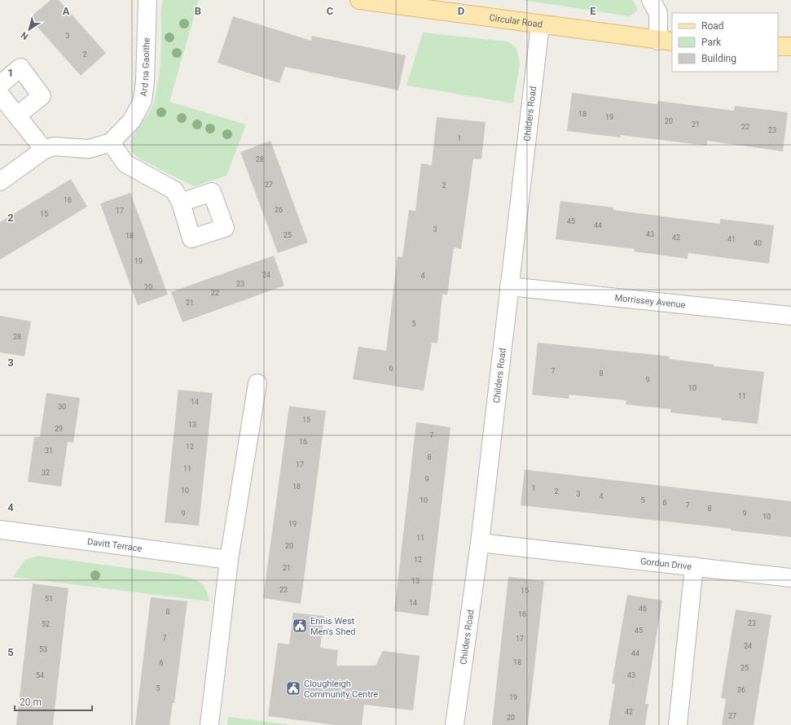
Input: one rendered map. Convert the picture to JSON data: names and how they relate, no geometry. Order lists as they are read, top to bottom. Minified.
{"streets":{"main road":["Circular Road"],"street":["Ard na Gaoithe","Childers Road","Morrissey Avenue","Davitt Terrace","Gordun Drive"]},"crossings":[["Circular Road","Childers Road"],["Childers Road","Morrissey Avenue"],["Childers Road","Gordun Drive"]],"places":{"public building":["Ennis West Men's Shed","Cloughleigh Community Centre"]},"house_numbers":["3","2","18","19","20","21","22","23","1","28","27","2","16","26","17","15","45","44","3","43","25","18","42","41","40","19","24","4","23","20","22","21","5","28","6","7","8","9","10","11","14","30","15","13","29","7","16","12","31","8","17","11","32","9","18","1","10","2","3","4","10","5","6","7","8","9","9","10","19","11","20","12","21","13","22","15","51","14","46","8","16","23","52","45","7","17","24","53","44","18","6","25","54","43","5","26","19","42","27","20"],"legend":["Road","Park","Building"],"scale_bar":"20 m","north":"bottom left","grid":{"columns":["A","B","C","D","E"],"rows":["1","2","3","4","5"]}}
